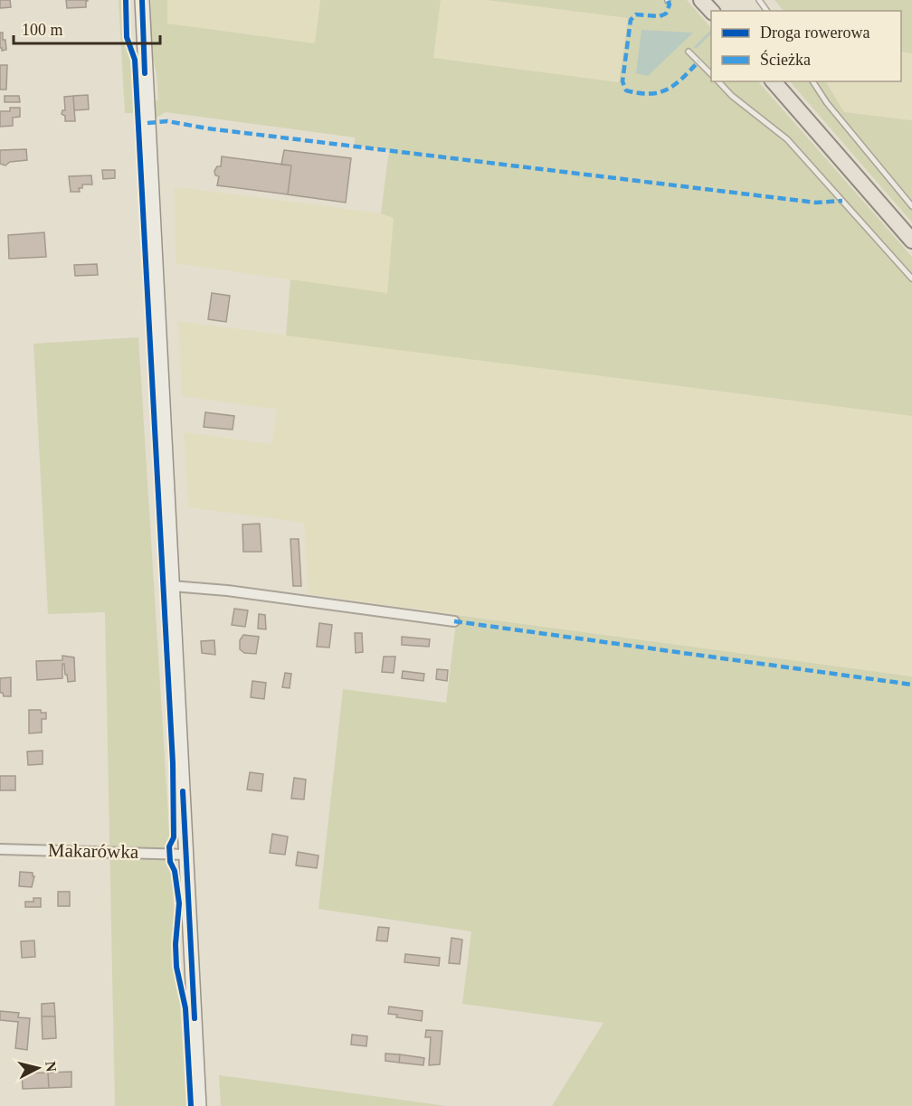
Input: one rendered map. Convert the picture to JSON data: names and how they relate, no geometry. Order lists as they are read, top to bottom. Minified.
{"streets":{"street":["Makarówka"]},"legend":["Droga rowerowa","Ścieżka"],"scale_bar":"100 m","north":"right"}
